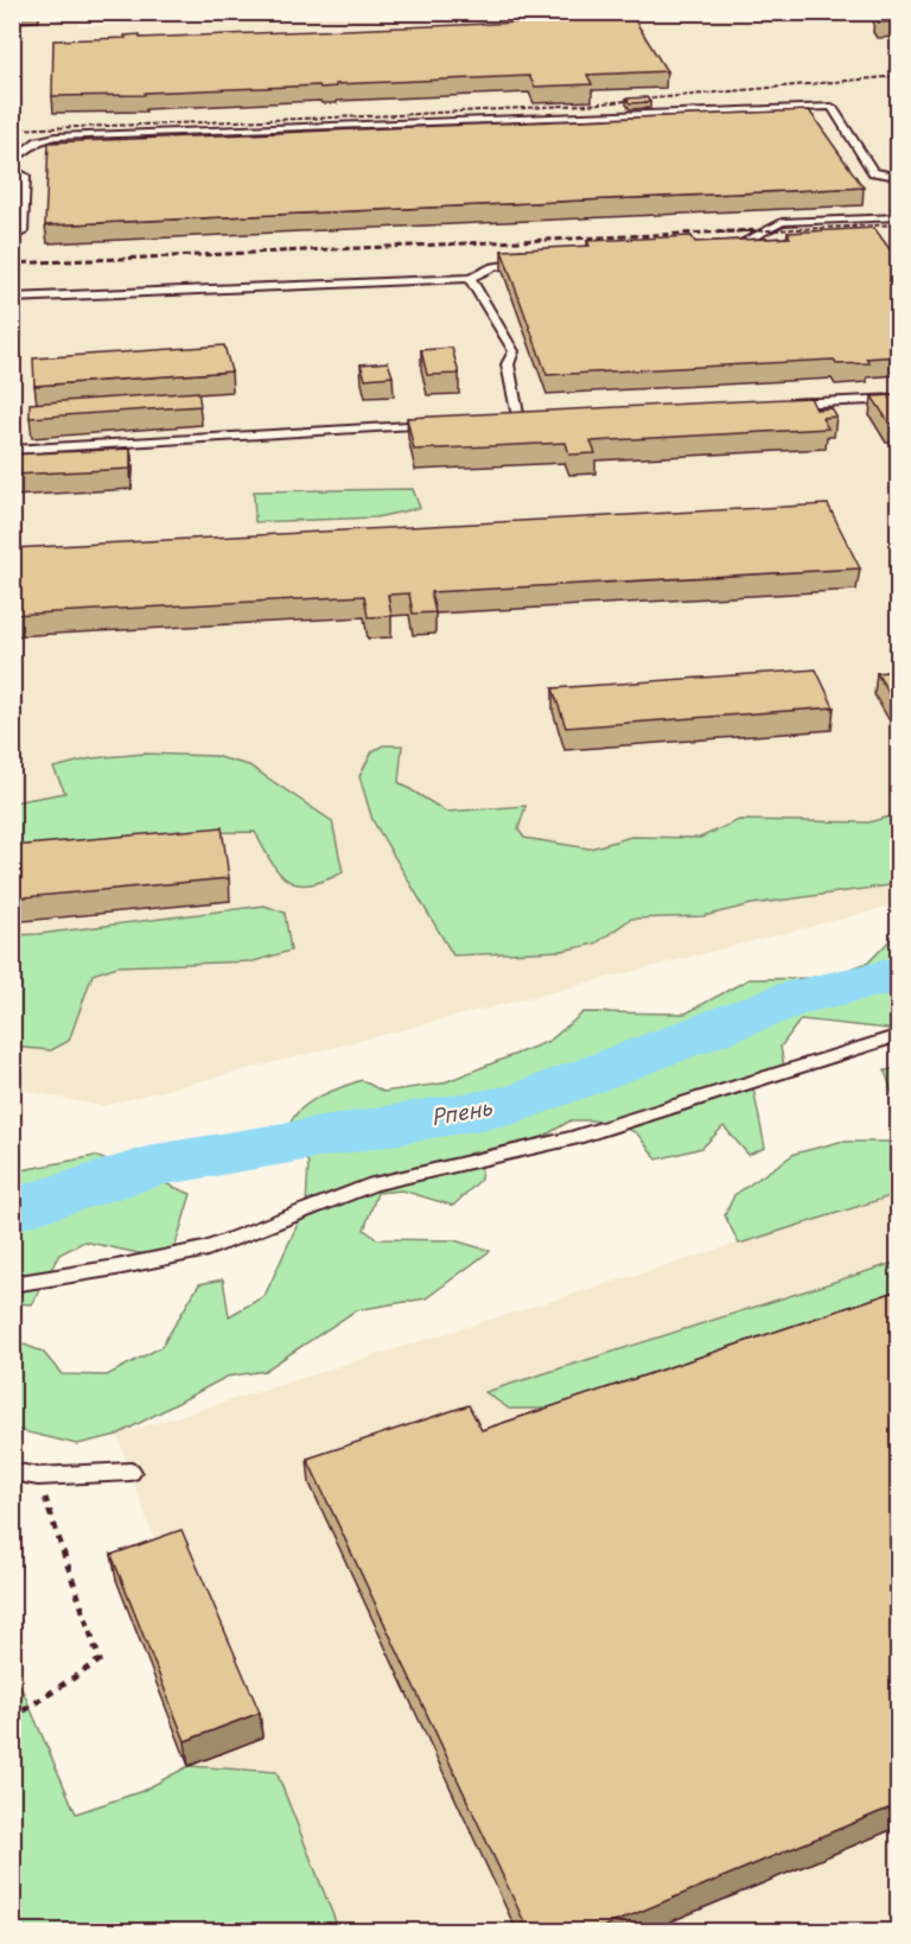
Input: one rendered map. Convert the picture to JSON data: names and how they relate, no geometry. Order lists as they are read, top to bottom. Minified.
{"water":["Рпень"]}
